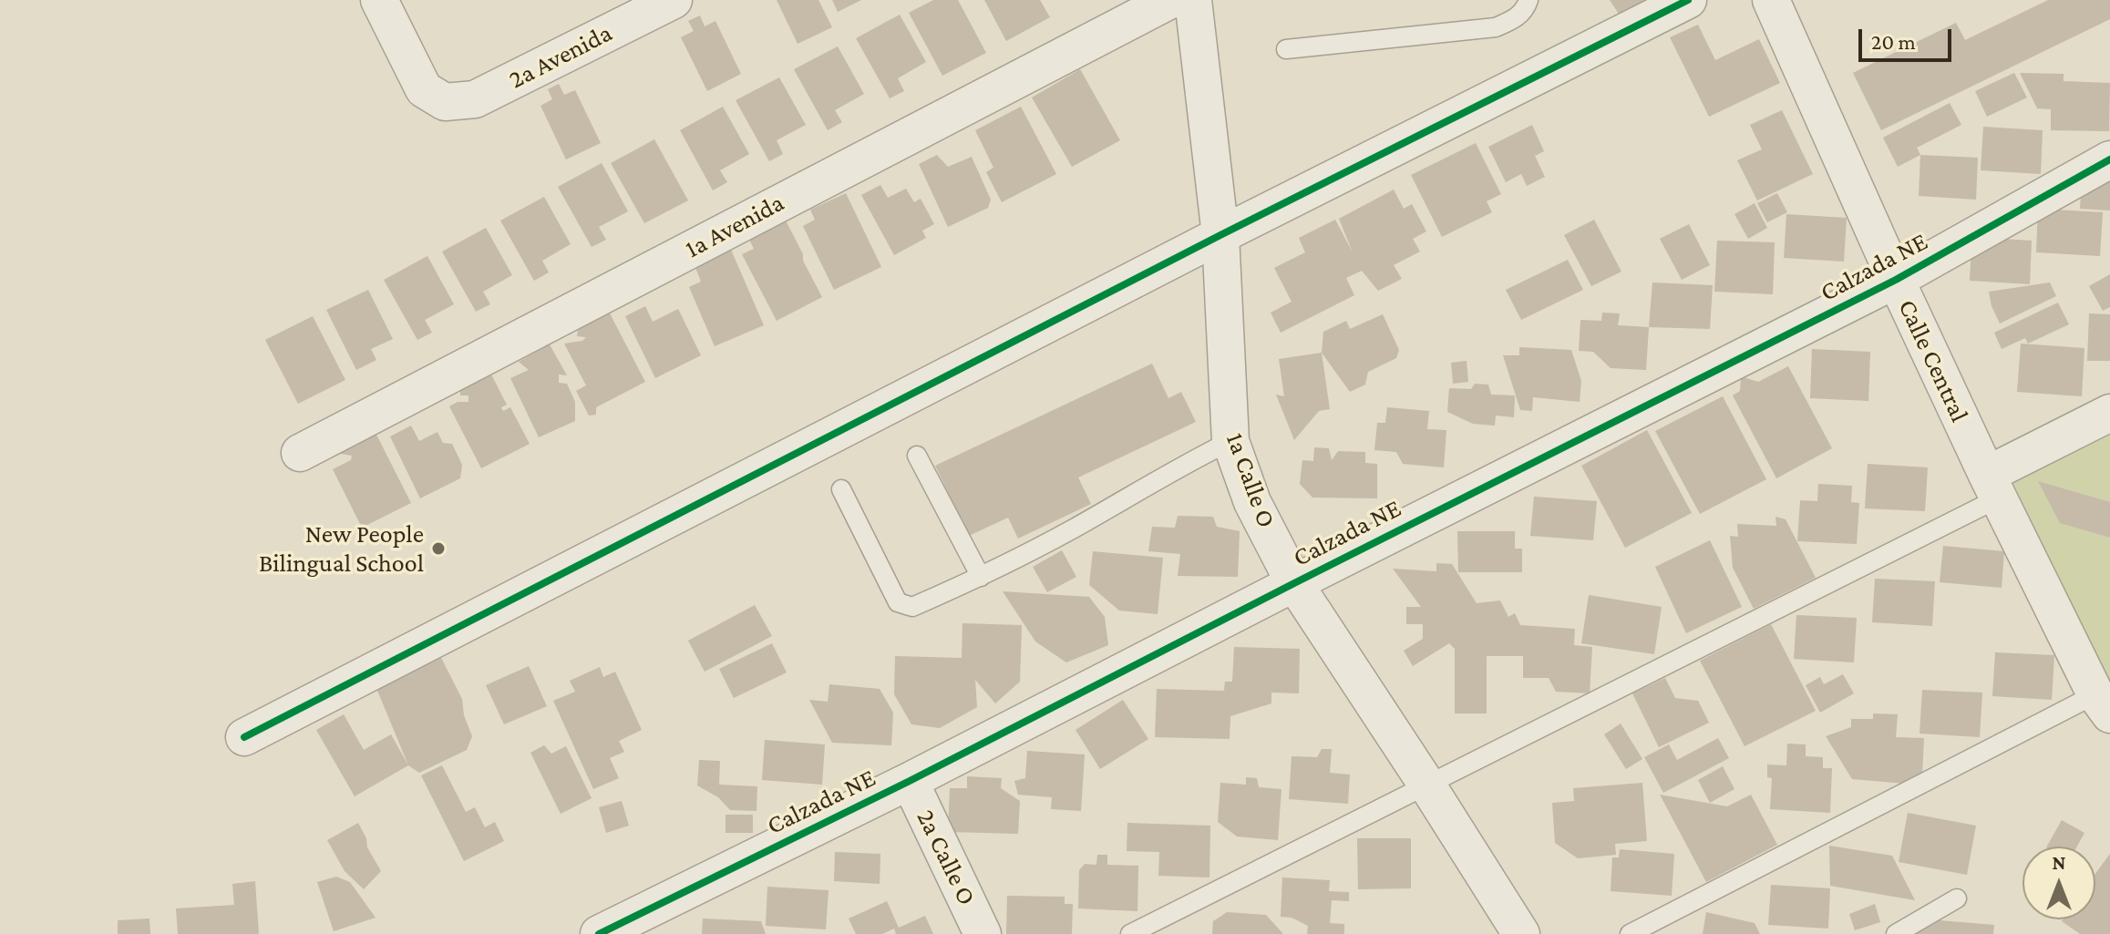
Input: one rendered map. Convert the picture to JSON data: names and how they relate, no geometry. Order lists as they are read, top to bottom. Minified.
{"streets":{"street":["2a Avenida","1a Avenida","Calzada NE","Calle Central","1a Calle O","2a Calle O"]},"crossings":[["Calzada NE","Calle Central"],["Calzada NE","1a Calle O"],["Calzada NE","2a Calle O"]],"places":["New People Bilingual School"],"scale_bar":"20 m","north":"top"}
